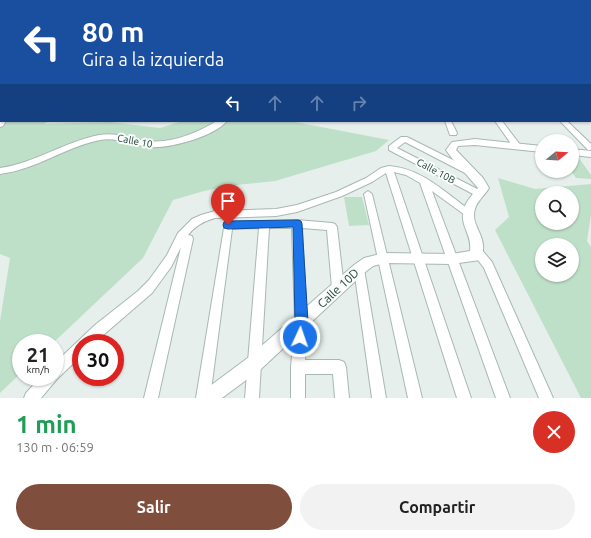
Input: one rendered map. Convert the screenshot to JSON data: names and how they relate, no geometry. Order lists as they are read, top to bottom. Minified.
{"streets":{"street":["Calle 10","Calle 10B","Calle 10D"]},"north":"right","page":{"turn":["80 m","Gira a la izquierda"],"speed":"21 km/h","limit":"30","heading":["1 min","130 m · 06:59"],"buttons":["Salir","Compartir"]}}
